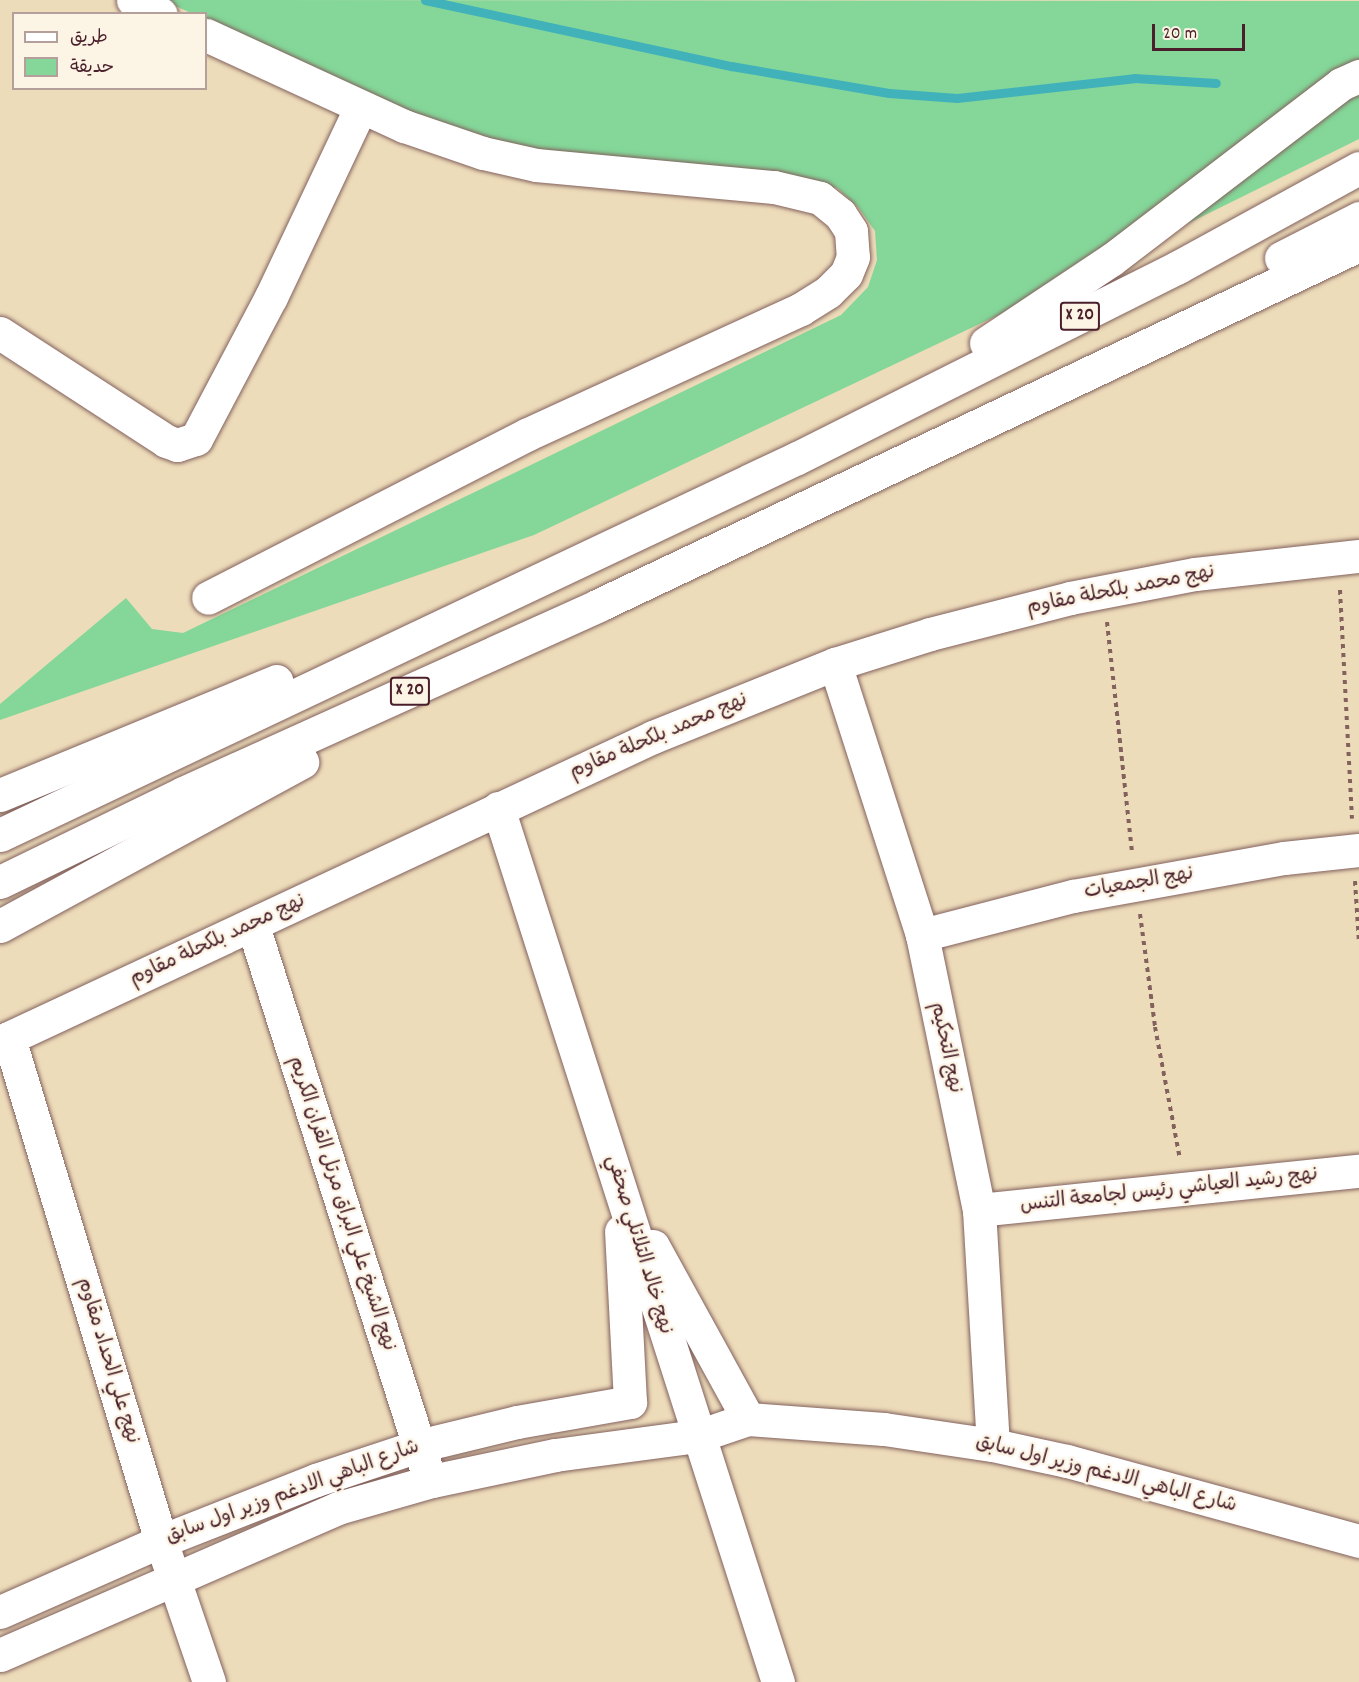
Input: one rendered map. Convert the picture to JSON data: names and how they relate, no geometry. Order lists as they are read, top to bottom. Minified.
{"streets":{"main road":["X 20","نهج محمد بلكحلة مقاوم","نهج الجمعيات","نهج التحكيم","نهج رشيد العياشي رئيس لجامعة التنس","نهج الشيخ علي البراق مرتل القران الكريم","نهج خالد التلاتلي صحفي","نهج علي الحداد مقاوم","شارع الباهي الادغم وزير اول سابق"]},"crossings":[["نهج محمد بلكحلة مقاوم","نهج التحكيم"],["نهج محمد بلكحلة مقاوم","نهج الشيخ علي البراق مرتل القران الكريم"],["نهج محمد بلكحلة مقاوم","نهج خالد التلاتلي صحفي"],["نهج محمد بلكحلة مقاوم","نهج علي الحداد مقاوم"],["نهج الجمعيات","نهج التحكيم"],["نهج التحكيم","نهج رشيد العياشي رئيس لجامعة التنس"],["نهج التحكيم","شارع الباهي الادغم وزير اول سابق"],["نهج الشيخ علي البراق مرتل القران الكريم","شارع الباهي الادغم وزير اول سابق"],["نهج خالد التلاتلي صحفي","شارع الباهي الادغم وزير اول سابق"],["نهج علي الحداد مقاوم","شارع الباهي الادغم وزير اول سابق"]],"legend":["طريق","حديقة"],"scale_bar":"20 m"}
